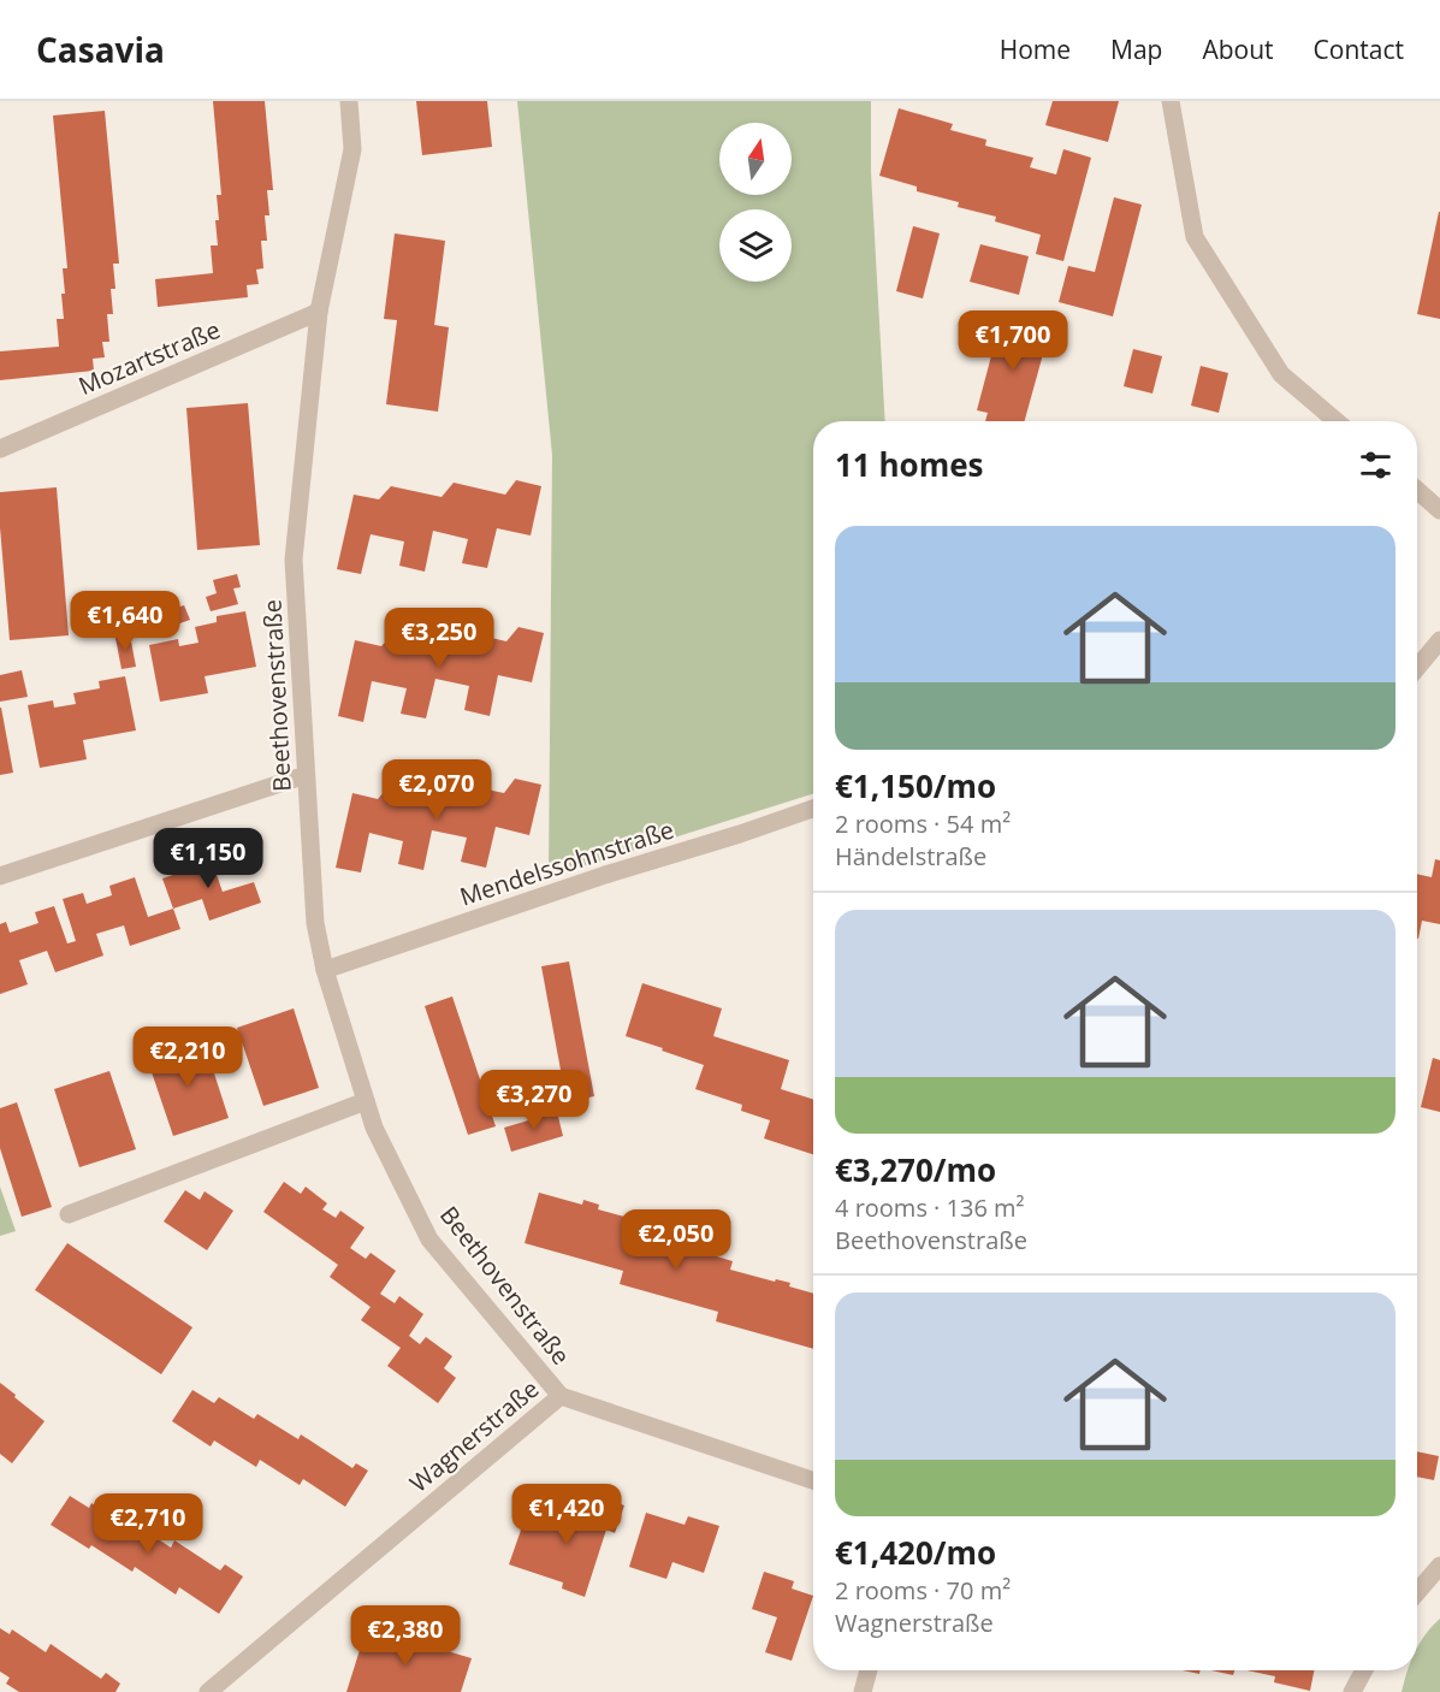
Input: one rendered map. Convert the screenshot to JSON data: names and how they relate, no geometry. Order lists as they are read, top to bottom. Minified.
{"streets":{"street":["Mozartstraße","Beethovenstraße","Mendelssohnstraße","Wagnerstraße"]},"crossings":[["Mozartstraße","Beethovenstraße"],["Beethovenstraße","Mendelssohnstraße"],["Beethovenstraße","Wagnerstraße"]],"north":"top","page":{"header":"Casavia","nav":["Home","Map","About","Contact"],"price":["€1,700","€1,640","€3,250","€2,070","€1,150","€2,210","€3,270","€2,050","€1,420","€2,710","€2,380"],"heading":"11 homes","list":[{"name":"€1,150/mo","note":"2 rooms · 54 m² · Händelstraße"},{"name":"€3,270/mo","note":"4 rooms · 136 m² · Beethovenstraße"},{"name":"€1,420/mo","note":"2 rooms · 70 m² · Wagnerstraße"}]}}
